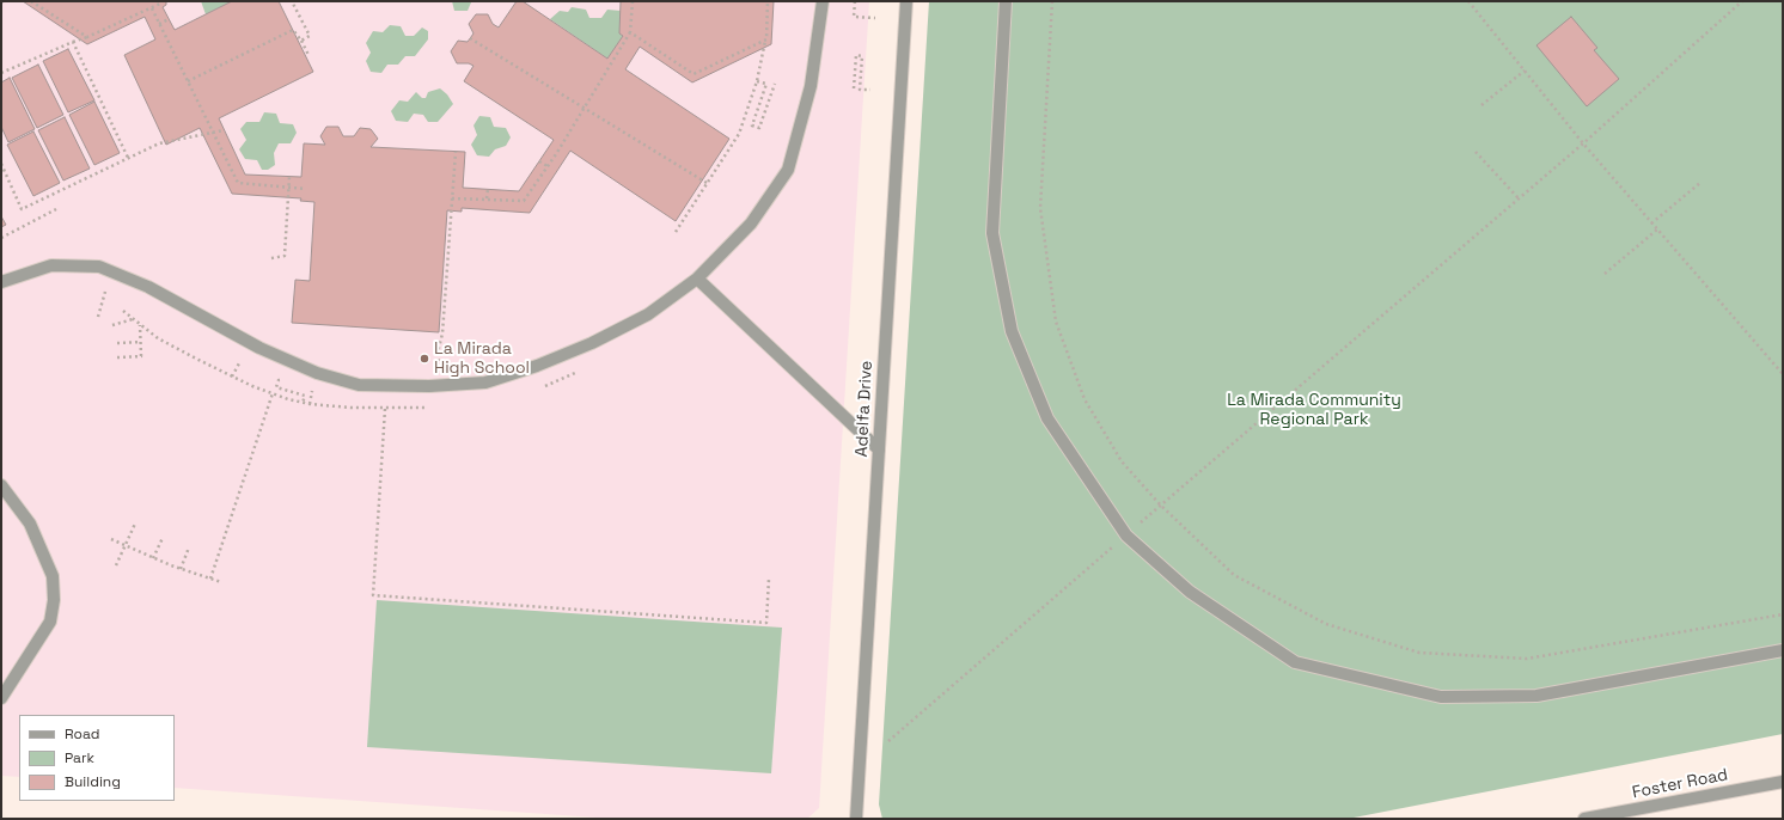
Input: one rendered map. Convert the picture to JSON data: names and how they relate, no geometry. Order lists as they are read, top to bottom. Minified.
{"streets":{"street":["Adelfa Drive","Foster Road"]},"parks":["La Mirada Community Regional Park"],"places":["La Mirada High School"],"legend":["Road","Park","Building"]}
